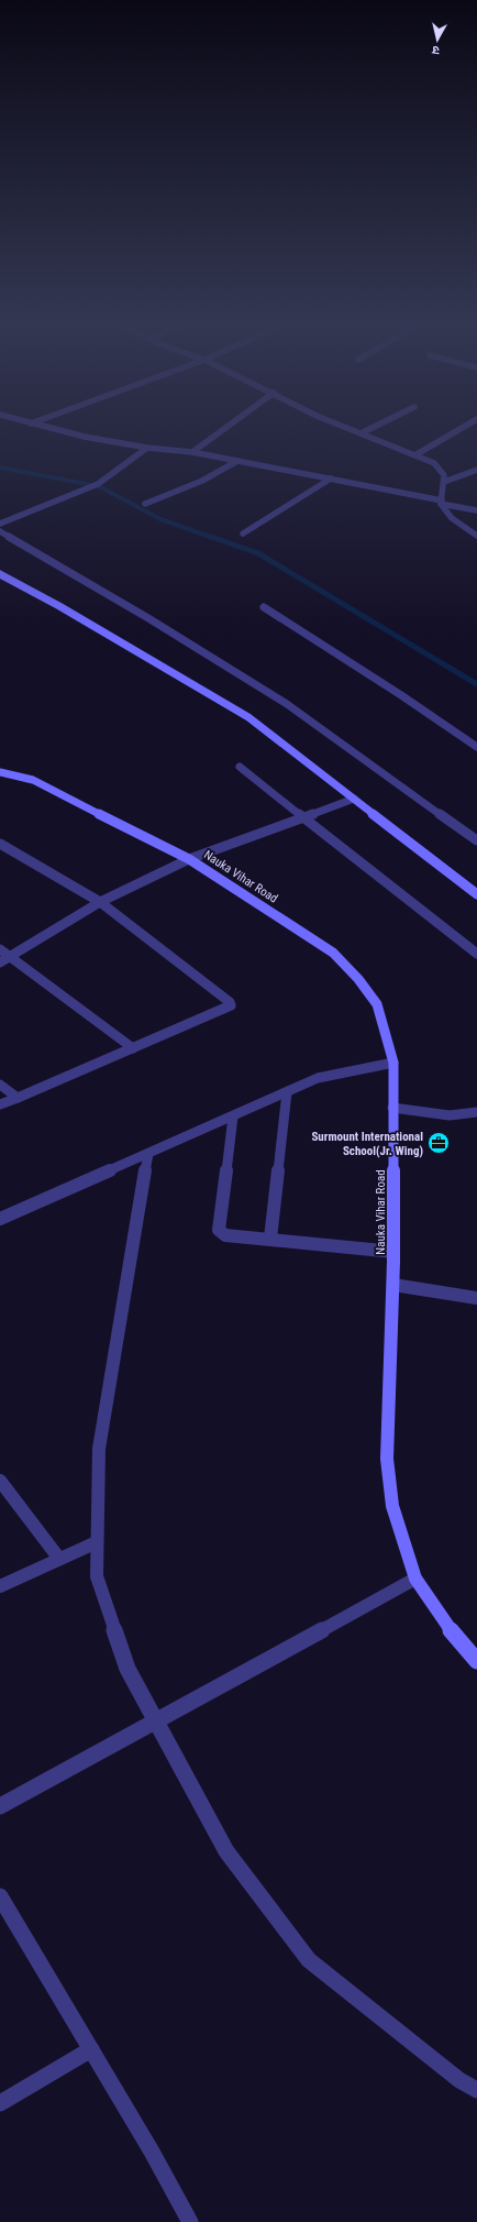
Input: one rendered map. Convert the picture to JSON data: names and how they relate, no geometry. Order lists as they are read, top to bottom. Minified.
{"streets":{"street":["Nauka Vihar Road"]},"places":{"office":["Surmount International School(Jr. Wing)"]},"north":"bottom"}
